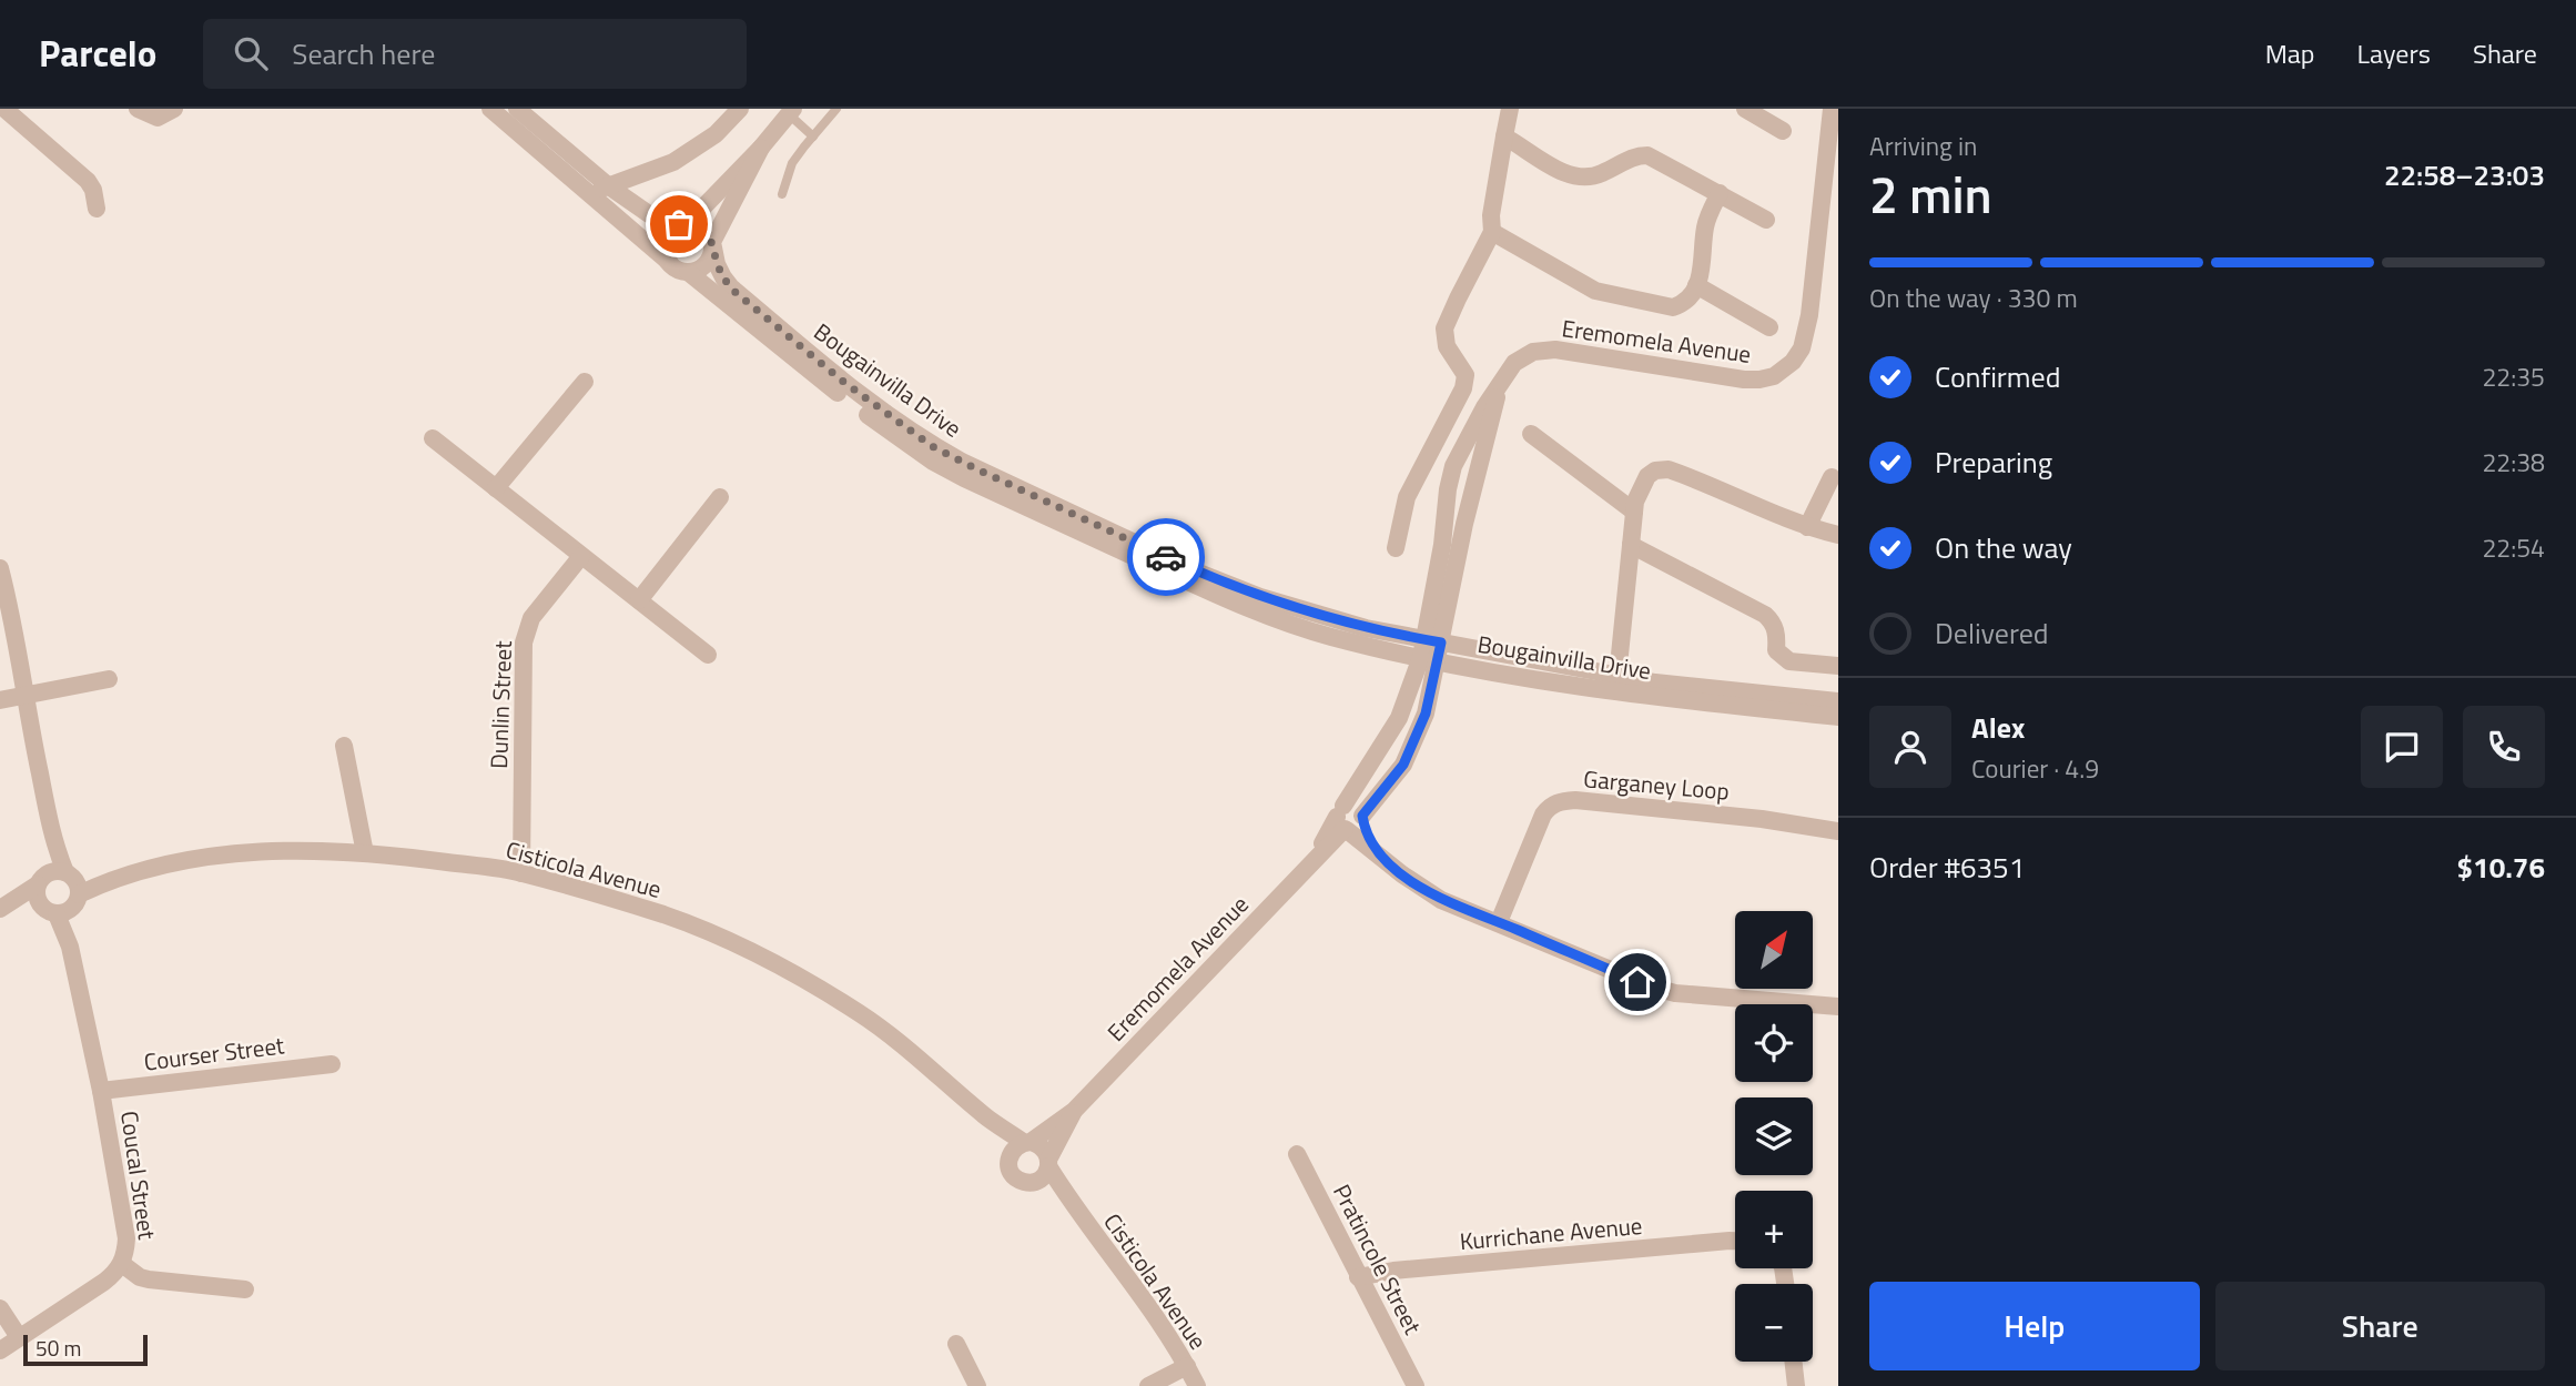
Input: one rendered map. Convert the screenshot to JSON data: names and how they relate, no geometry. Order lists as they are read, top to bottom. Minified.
{"streets":{"street":["Eremomela Avenue","Bougainvilla Drive","Dunlin Street","Garganey Loop","Cisticola Avenue","Courser Street","Coucal Street","Kurrichane Avenue","Pratincole Street"]},"crossings":[["Eremomela Avenue","Bougainvilla Drive"],["Eremomela Avenue","Cisticola Avenue"],["Dunlin Street","Cisticola Avenue"],["Cisticola Avenue","Coucal Street"],["Courser Street","Coucal Street"],["Kurrichane Avenue","Pratincole Street"]],"scale_bar":"50 m","north":"top right","page":{"header":"Parcelo","search":"Search here","nav":["Map","Layers","Share"],"heading":["2 min","Arriving in","22:58–23:03"],"panel":["Alex","Courier · 4.9","Order #6351","$10.76"],"bar":"On the way · 330 m","list":[["Confirmed","22:35"],["Preparing","22:38"],["On the way","22:54"],"Delivered"],"map_buttons":["+","−"],"buttons":["Help","Share"],"scale":"50 m"}}
